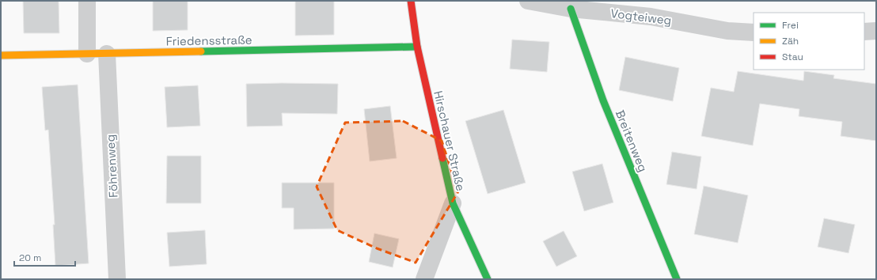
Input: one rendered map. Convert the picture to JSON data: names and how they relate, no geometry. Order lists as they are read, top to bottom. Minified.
{"streets":{"street":["Vogteiweg","Friedensstraße","Hirschauer Straße","Breitenweg","Föhrenweg"]},"crossings":[["Vogteiweg","Breitenweg"],["Friedensstraße","Hirschauer Straße"],["Friedensstraße","Föhrenweg"]],"legend":["Frei","Zäh","Stau"],"scale_bar":"20 m"}
